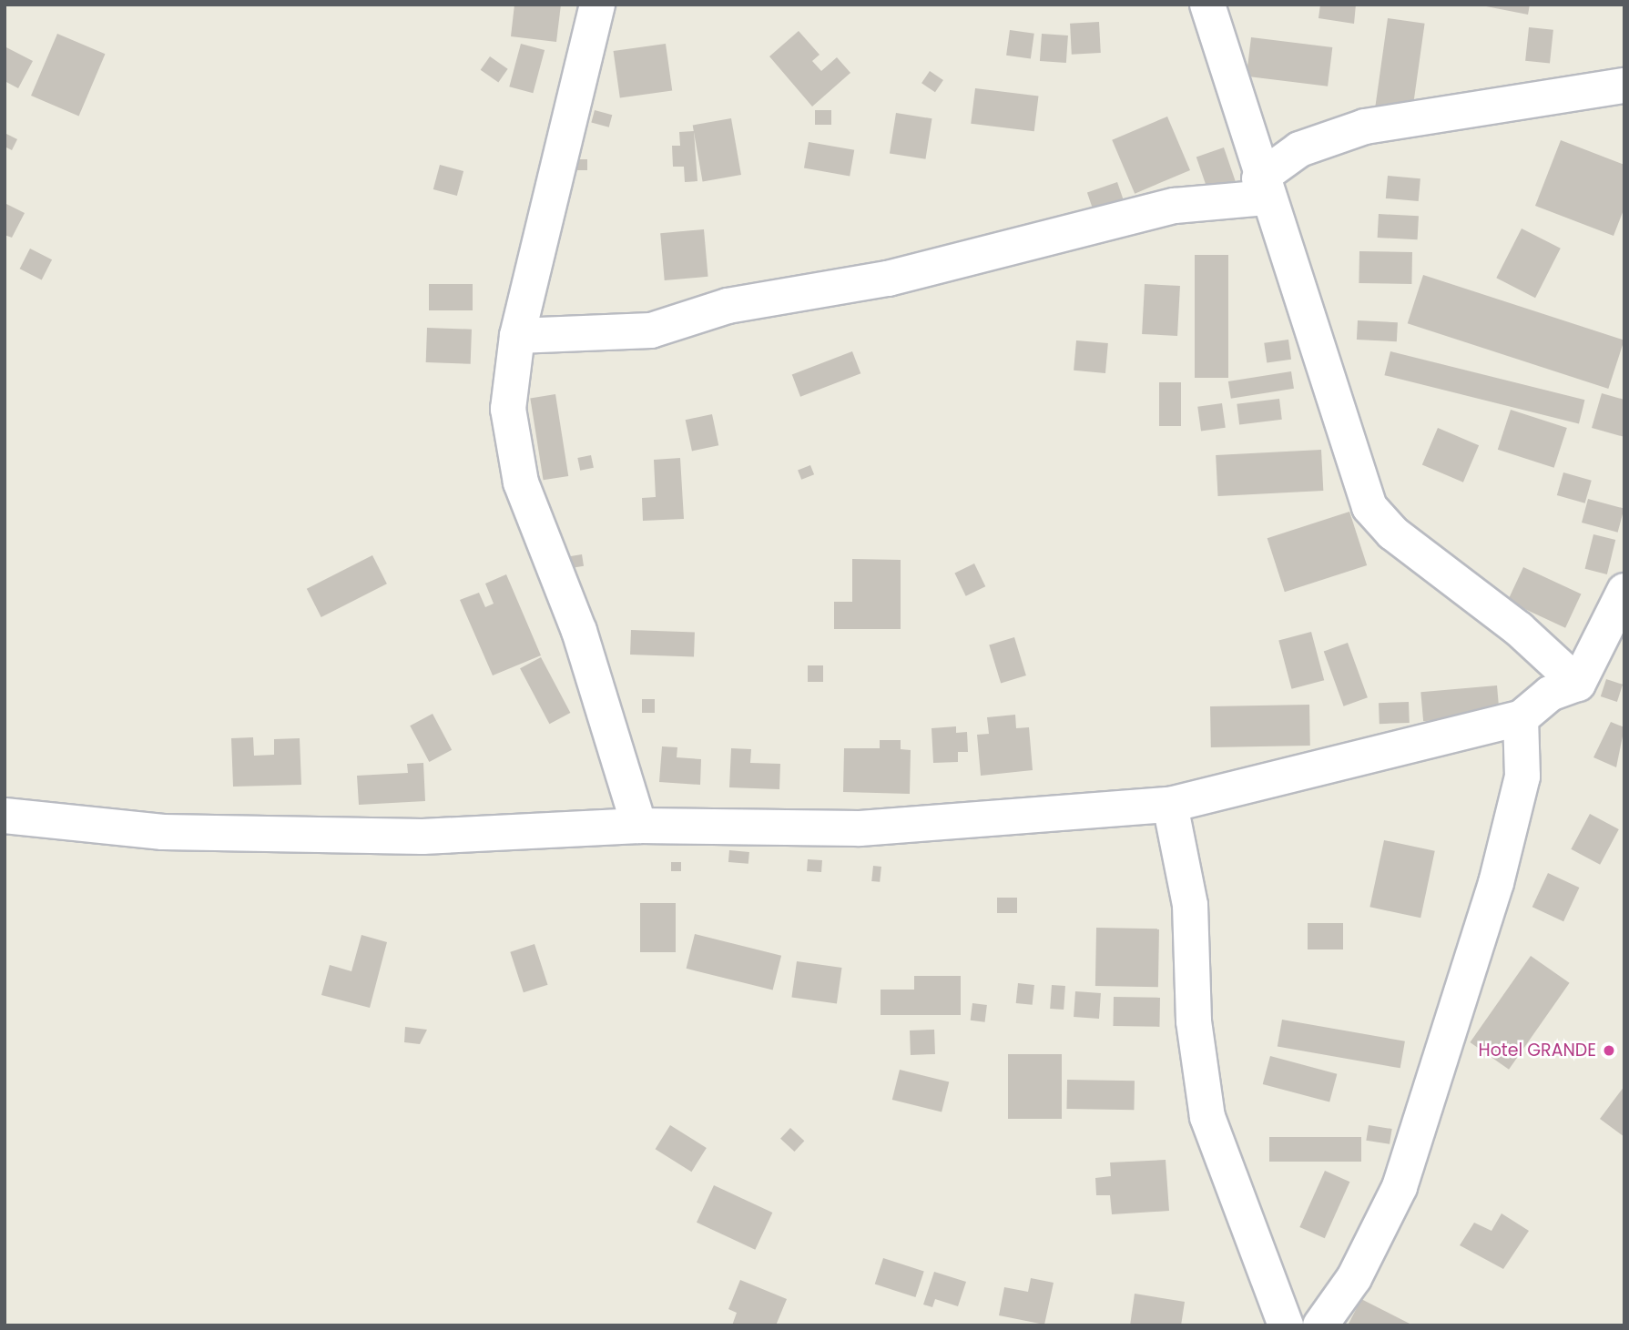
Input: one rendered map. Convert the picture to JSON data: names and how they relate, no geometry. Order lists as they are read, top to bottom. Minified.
{"places":["Hotel GRANDE"]}
